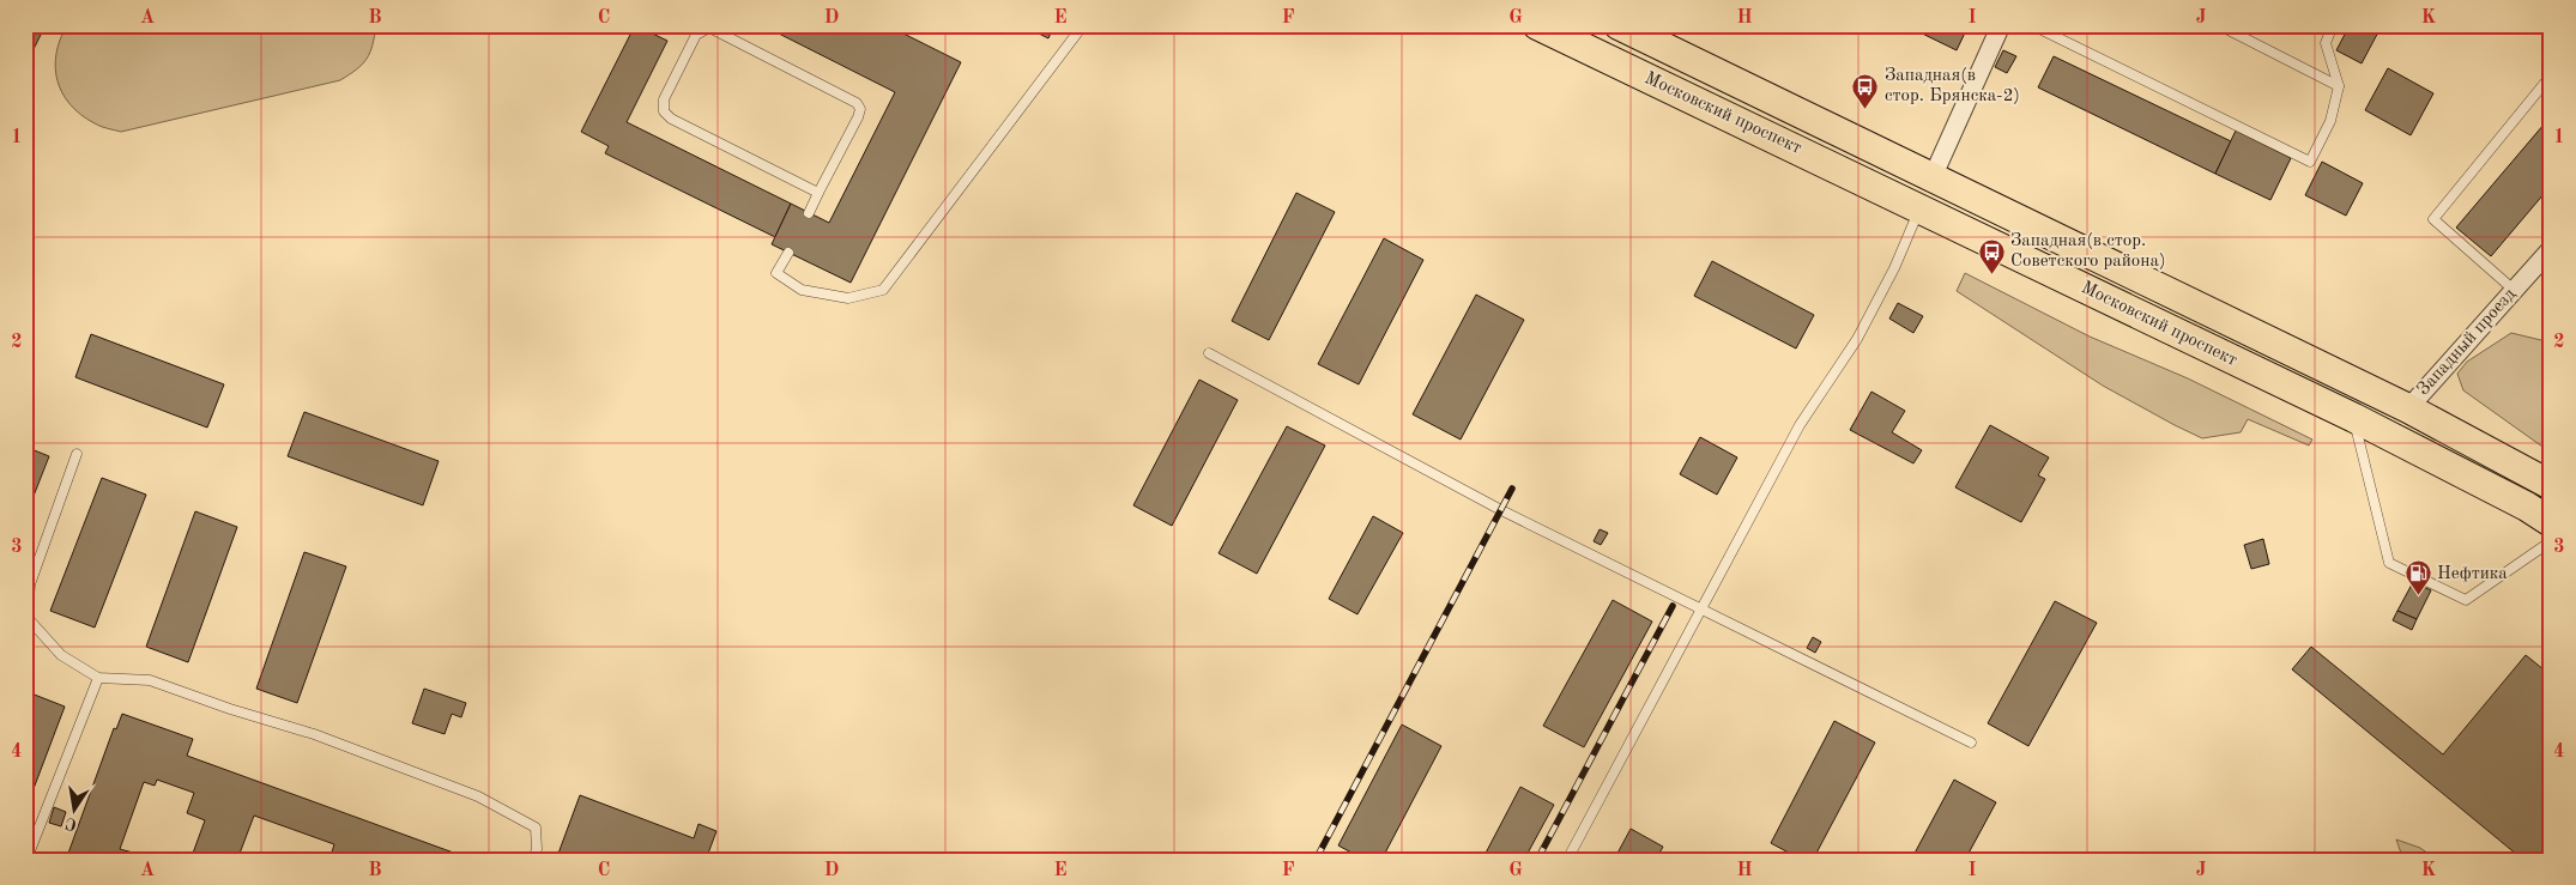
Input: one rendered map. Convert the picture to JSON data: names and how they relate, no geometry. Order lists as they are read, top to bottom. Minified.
{"streets":{"main road":["Московский проспект"],"street":["Западный проезд"]},"crossings":[["Московский проспект","Западный проезд"]],"places":{"bus stop":["Западная(в стор. Брянска-2)","Западная(в стор. Советского района)"],"fuel station":["Нефтика"]},"north":"bottom","grid":{"columns":["A","B","C","D","E","F","G","H","I","J","K"],"rows":["1","2","3","4"]}}
